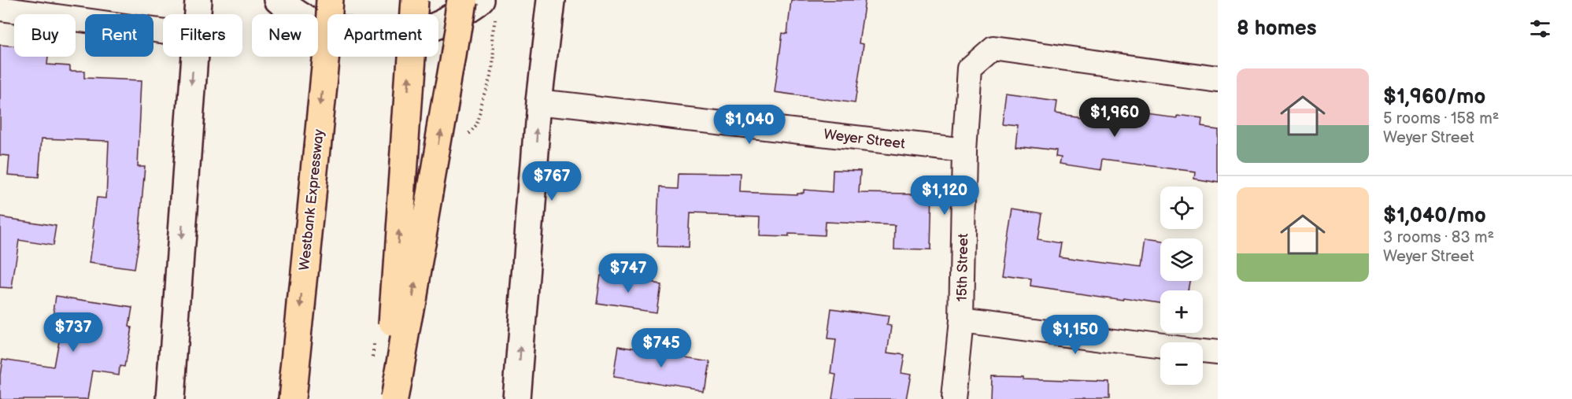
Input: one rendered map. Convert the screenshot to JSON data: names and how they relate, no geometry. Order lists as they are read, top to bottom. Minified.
{"streets":{"highway":["Westbank Expressway"],"street":["Weyer Street","15th Street"]},"crossings":[["Weyer Street","15th Street"]],"page":{"heading":"8 homes","chip":["Buy","Rent","Filters","New","Apartment"],"list":[{"name":"$1,960/mo","note":"5 rooms · 158 m² · Weyer Street"},{"name":"$1,040/mo","note":"3 rooms · 83 m² · Weyer Street"}],"price":["$1,960","$1,040","$767","$1,120","$747","$737","$1,150","$745"],"map_buttons":["+","−"]}}
